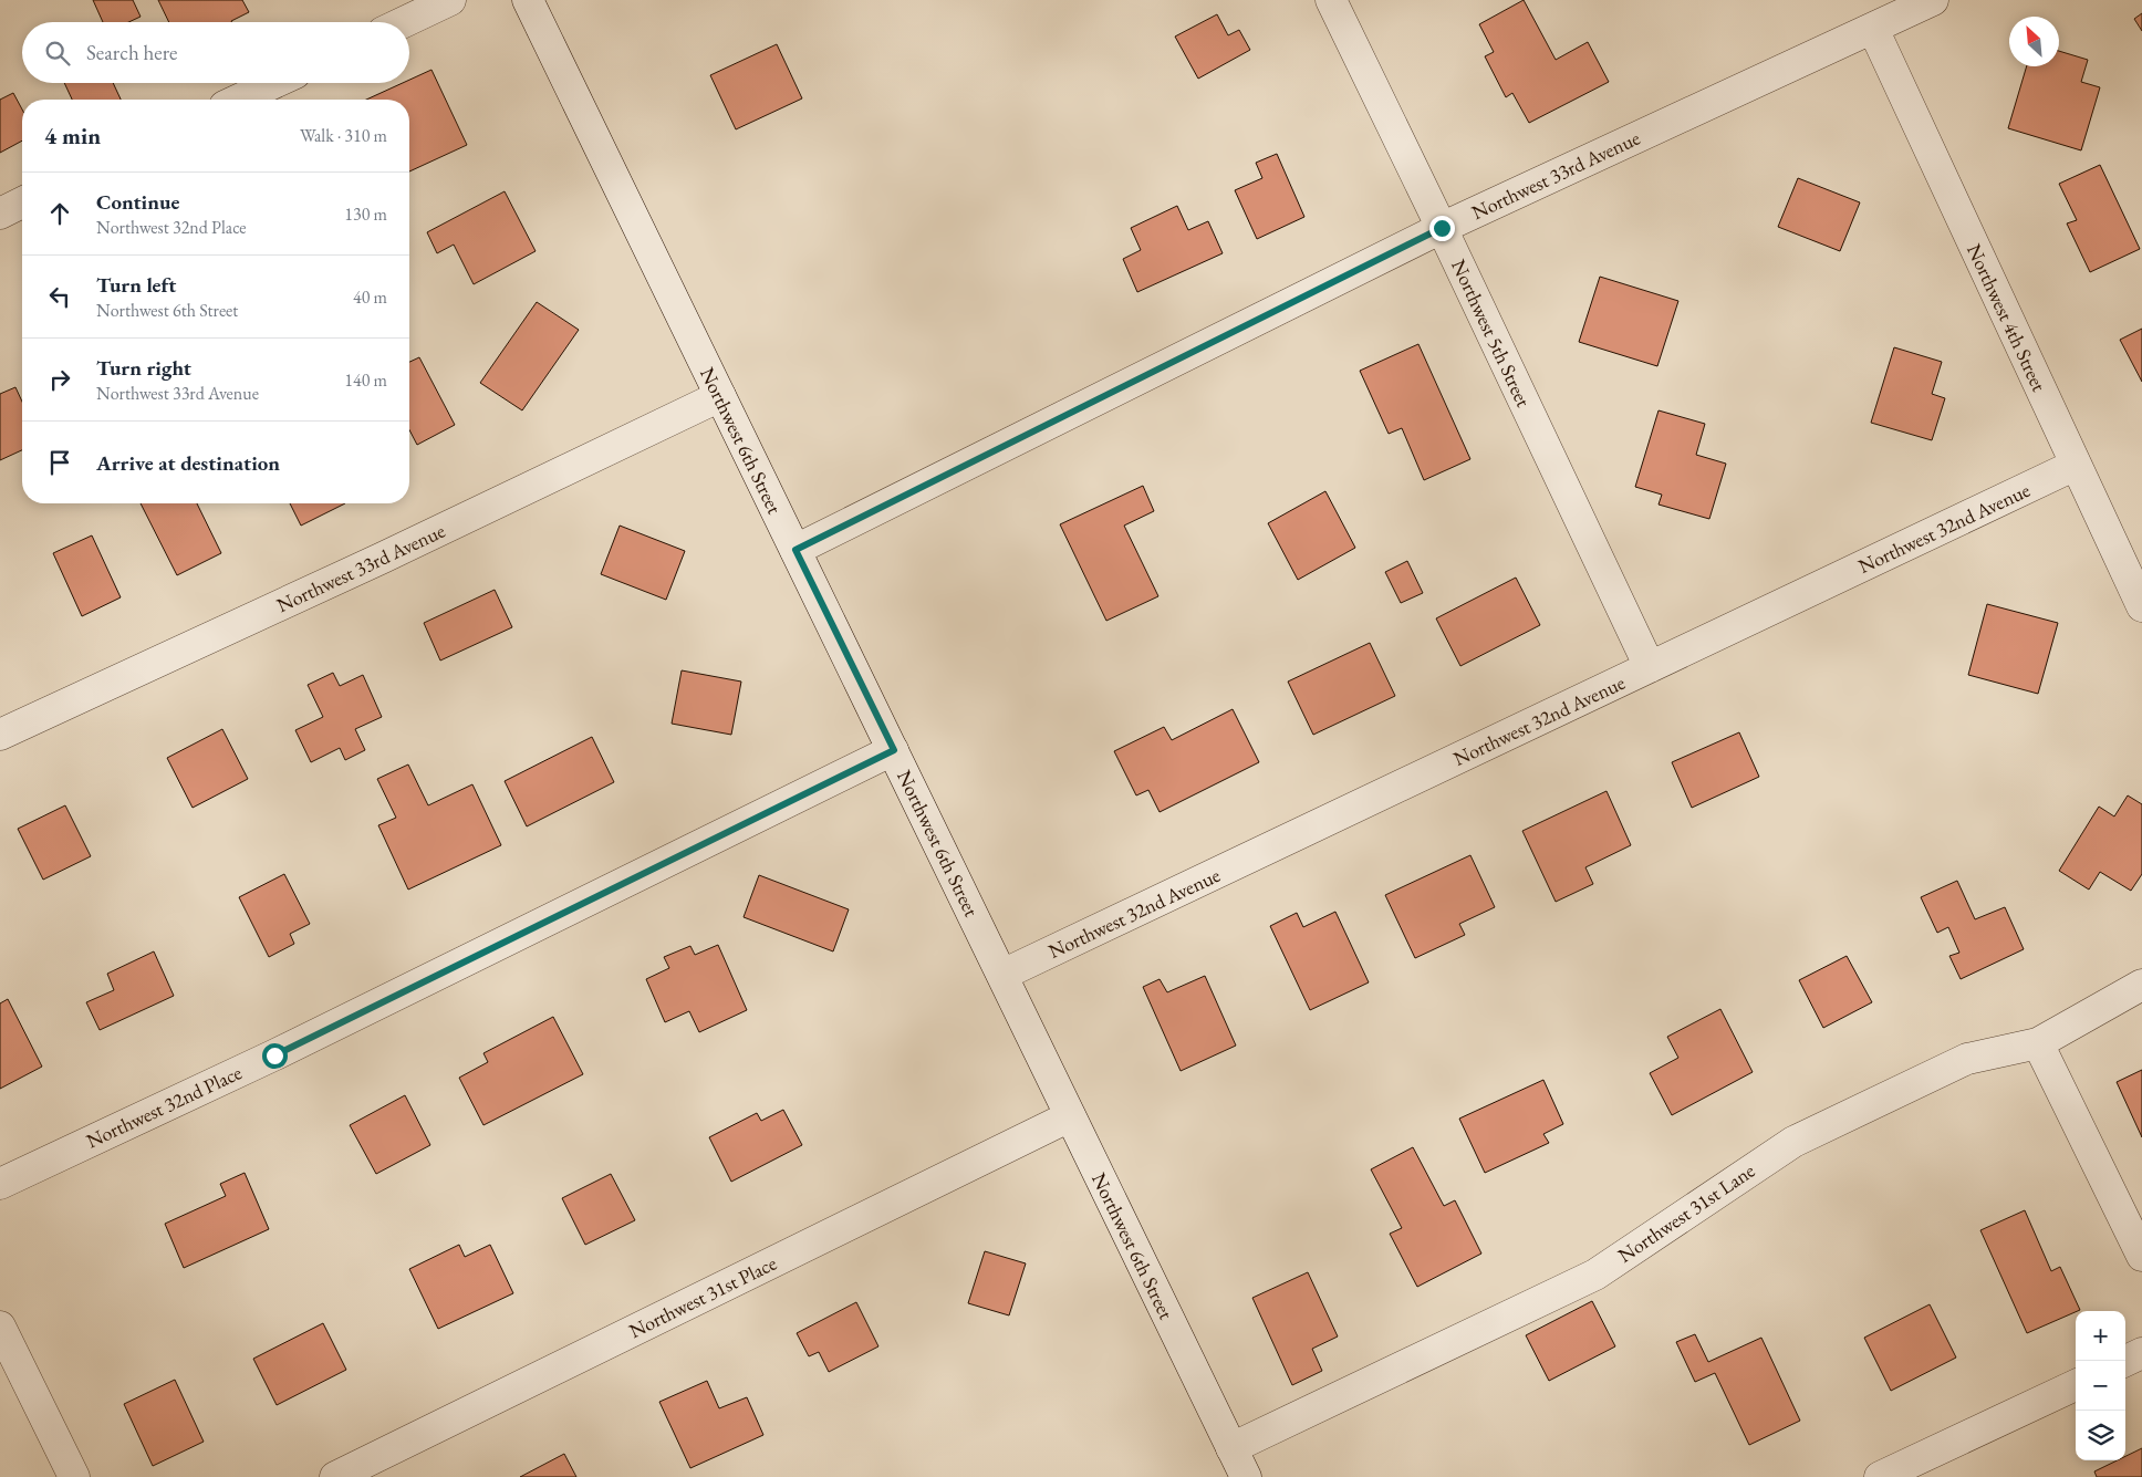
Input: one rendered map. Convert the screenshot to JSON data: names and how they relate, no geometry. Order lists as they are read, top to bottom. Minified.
{"streets":{"street":["Northwest 33rd Avenue","Northwest 4th Street","Northwest 5th Street","Northwest 6th Street","Northwest 32nd Avenue","Northwest 32nd Place","Northwest 31st Lane","Northwest 31st Place"]},"crossings":[["Northwest 33rd Avenue","Northwest 4th Street"],["Northwest 33rd Avenue","Northwest 5th Street"],["Northwest 33rd Avenue","Northwest 6th Street"],["Northwest 4th Street","Northwest 32nd Avenue"],["Northwest 5th Street","Northwest 32nd Avenue"],["Northwest 6th Street","Northwest 32nd Avenue"],["Northwest 6th Street","Northwest 32nd Place"],["Northwest 6th Street","Northwest 31st Lane"],["Northwest 6th Street","Northwest 31st Place"]],"north":"top left","page":{"search":"Search here","heading":["4 min","Walk · 310 m"],"list":[["Continue","Northwest 32nd Place","130 m"],["Turn left","Northwest 6th Street","40 m"],["Turn right","Northwest 33rd Avenue","140 m"],"Arrive at destination"],"map_buttons":["+","−"]}}
